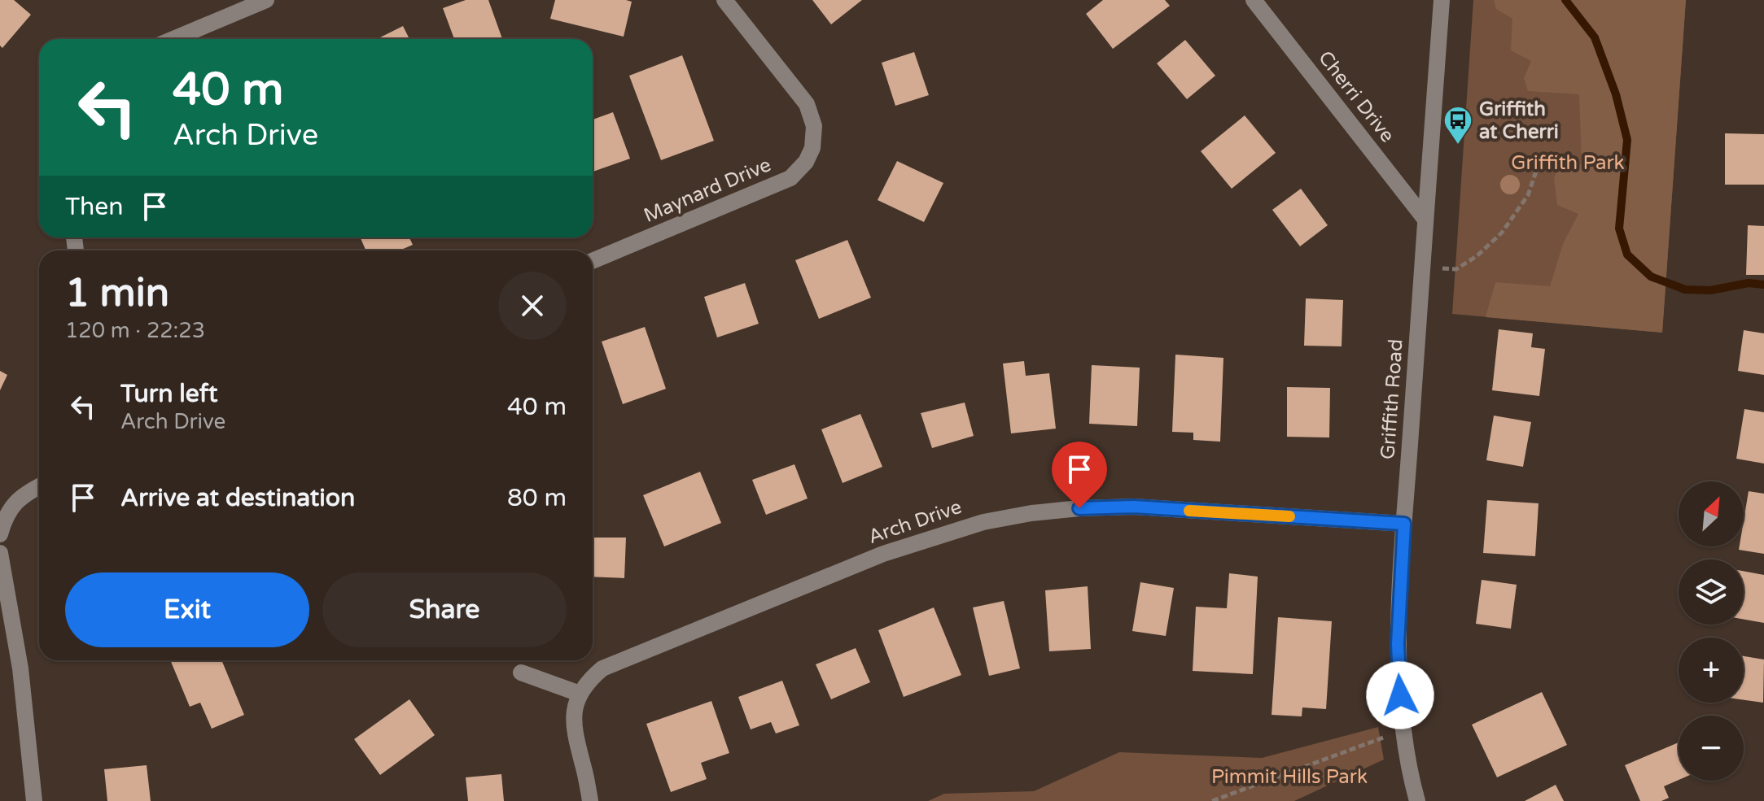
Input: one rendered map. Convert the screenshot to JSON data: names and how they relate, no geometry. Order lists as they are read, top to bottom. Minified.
{"streets":{"street":["Cherri Drive","Maynard Drive","Griffith Road","Arch Drive"]},"crossings":[["Cherri Drive","Griffith Road"],["Griffith Road","Arch Drive"]],"parks":["Griffith Park","Pimmit Hills Park"],"places":{"bus stop":["Griffith at Cherri"]},"north":"top right","page":{"turn":["40 m","Arch Drive"],"then":"Then","heading":["1 min","120 m · 22:23"],"list":[{"name":"Turn left","note":"Arch Drive","value":"40 m"},{"name":"Arrive at destination","value":"80 m"}],"map_buttons":["+","−"],"buttons":["Exit","Share"]}}
